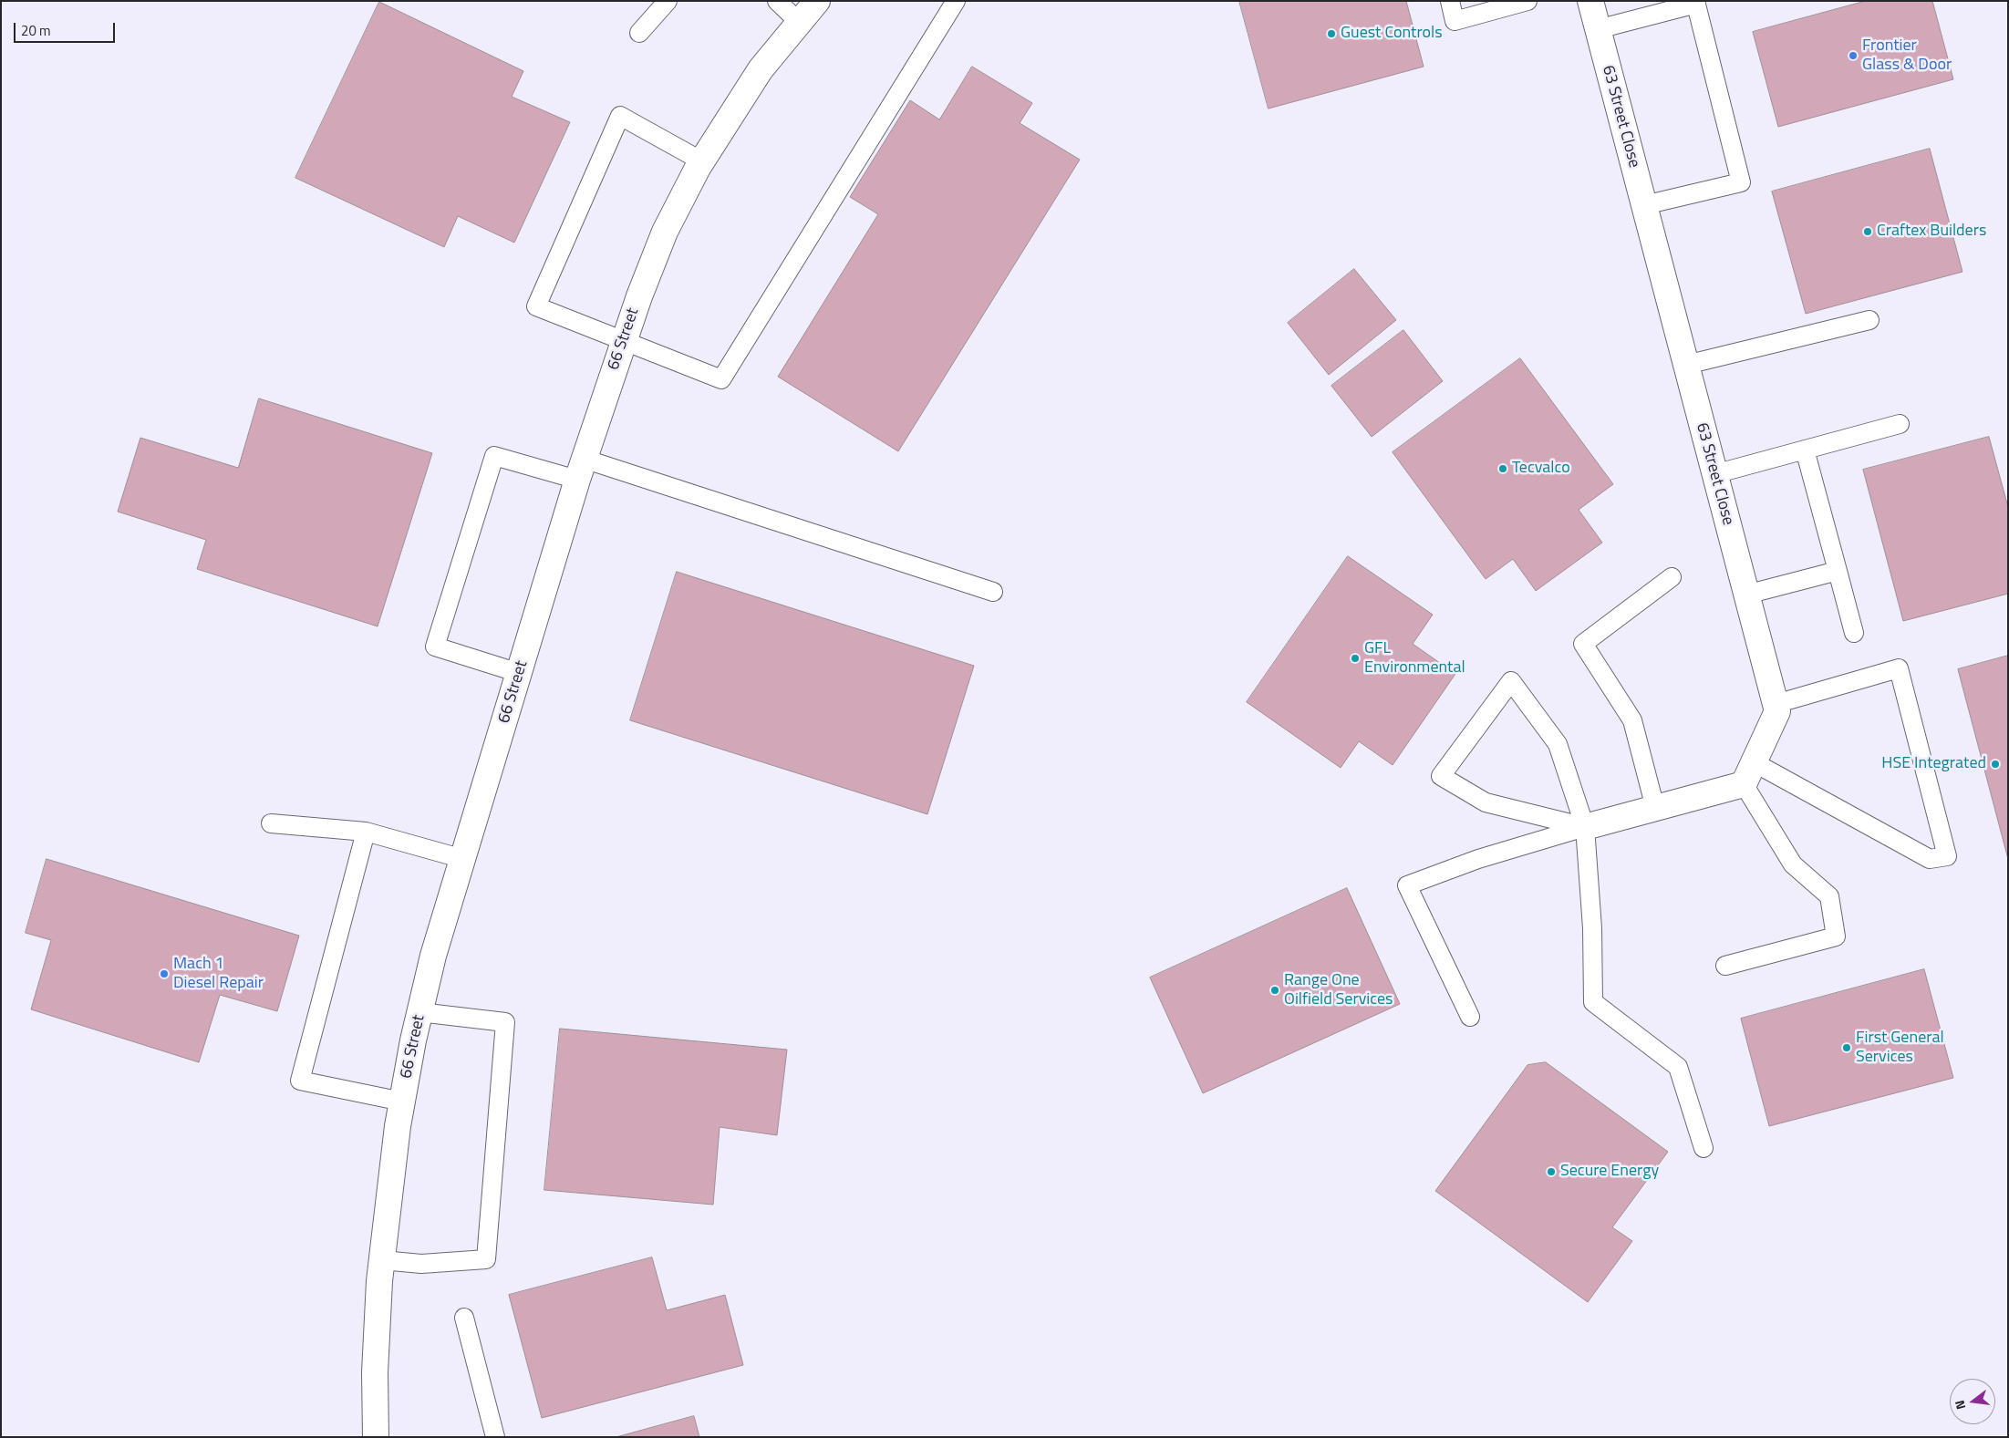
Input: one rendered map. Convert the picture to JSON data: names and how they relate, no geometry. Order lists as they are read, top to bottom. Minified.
{"streets":{"street":["63 Street Close","66 Street"]},"places":["Guest Controls","Frontier Glass & Door","Craftex Builders","Tecvalco","GFL Environmental","HSE Integrated","Mach 1 Diesel Repair","Range One Oilfield Services","First General Services","Secure Energy"],"scale_bar":"20 m","north":"left"}
